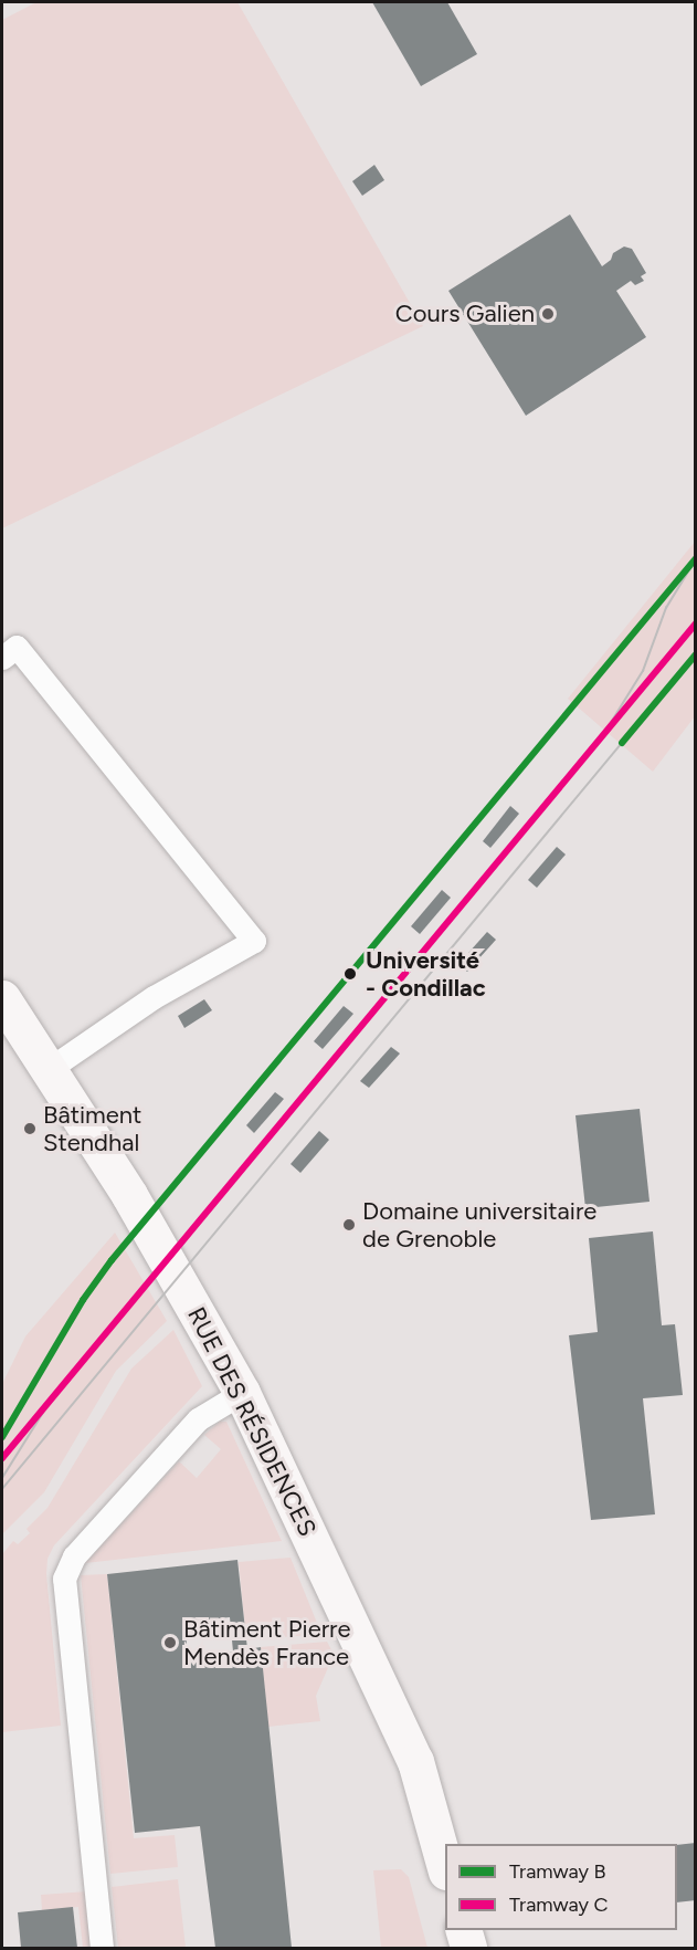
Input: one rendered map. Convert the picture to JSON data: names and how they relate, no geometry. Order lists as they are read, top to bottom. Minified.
{"streets":{"street":["RUE DES RÉSIDENCES"]},"places":["Cours Galien","Université - Condillac","Bâtiment Stendhal","Domaine universitaire de Grenoble","Bâtiment Pierre Mendès France"],"lines":["tram line B","tram line C"],"legend":["Tramway B","Tramway C"]}
